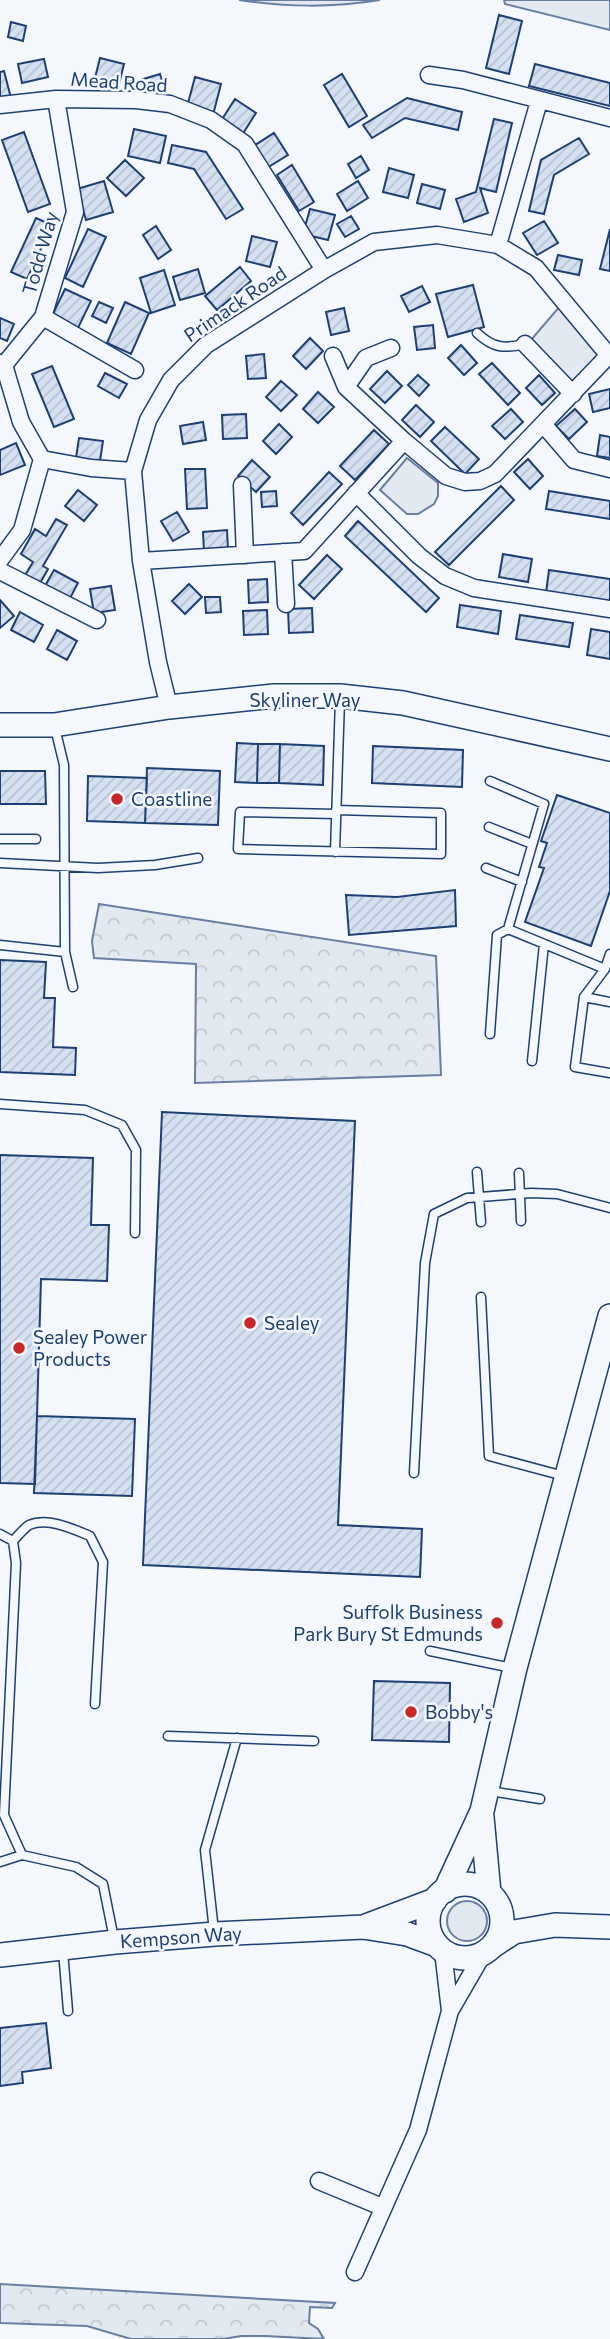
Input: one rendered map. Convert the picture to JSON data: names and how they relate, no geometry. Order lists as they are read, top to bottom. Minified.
{"streets":{"street":["Mead Road","Todd Way","Primack Road","Skyliner Way","Kempson Way"]},"crossings":[["Mead Road","Todd Way"],["Mead Road","Primack Road"],["Primack Road","Skyliner Way"]],"places":["Coastline","Sealey","Sealey Power Products","Suffolk Business Park Bury St Edmunds","Bobby's"]}
